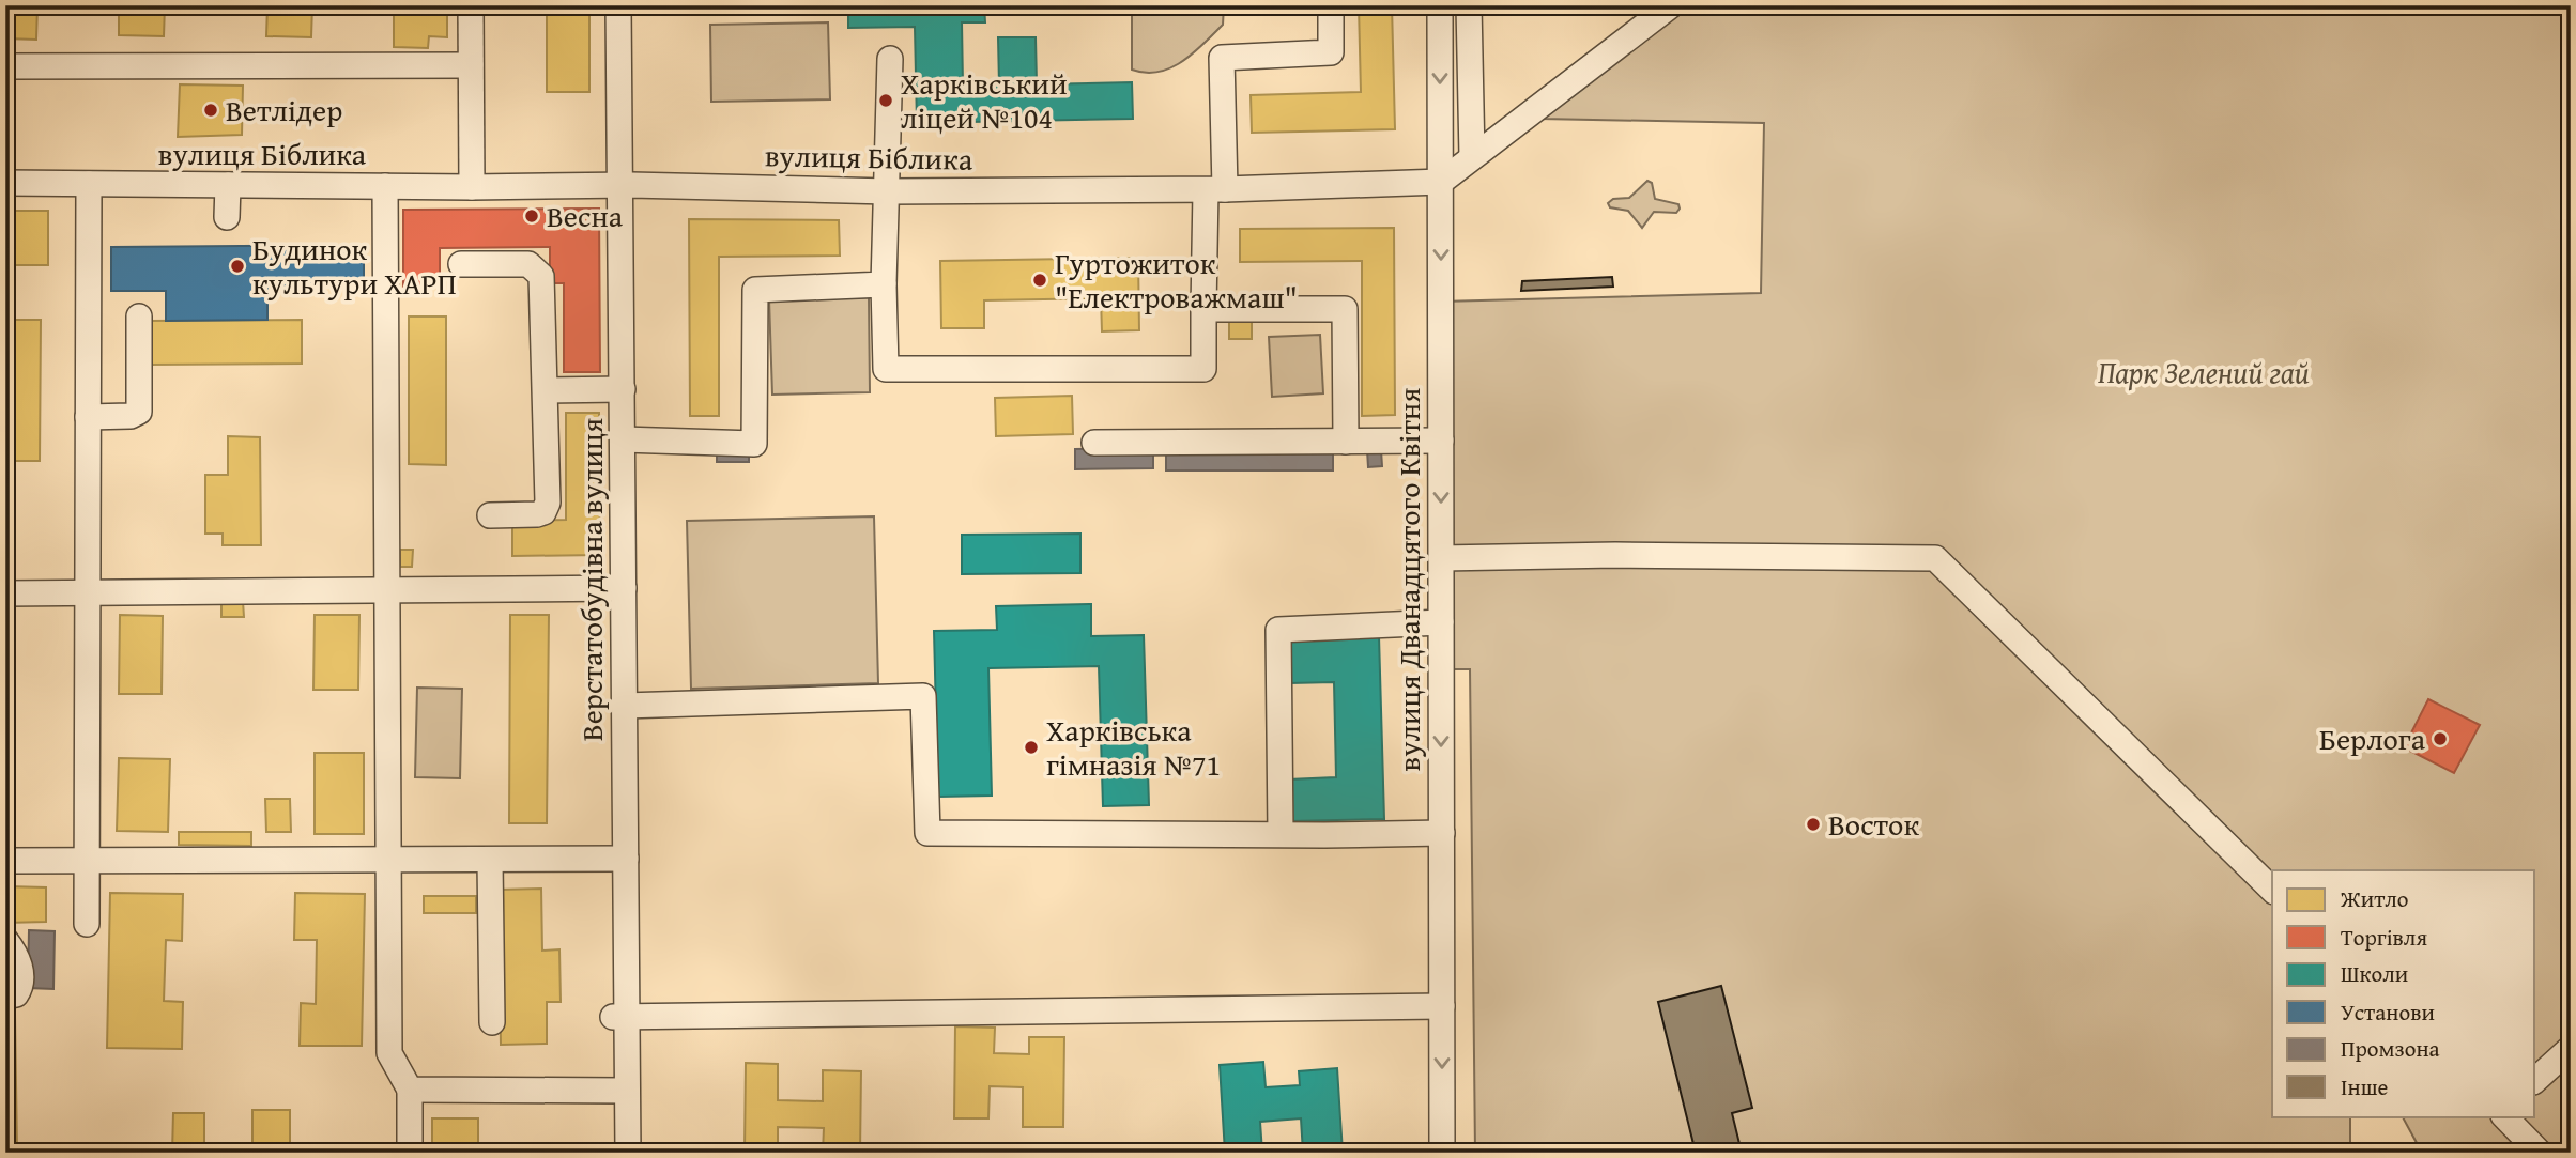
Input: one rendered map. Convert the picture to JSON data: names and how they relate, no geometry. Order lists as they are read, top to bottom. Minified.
{"streets":{"street":["вулиця Біблика","Верстатобудівна вулиця","вулиця Дванадцятого Квітня"]},"crossings":[["вулиця Біблика","Верстатобудівна вулиця"],["вулиця Біблика","вулиця Дванадцятого Квітня"]],"one_way":["вулиця Дванадцятого Квітня"],"parks":["Парк Зелений гай"],"places":["Харківський ліцей №104","Ветлідер","Весна","Будинок культури ХАРП","Гуртожиток \"Електроважмаш\"","Берлога","Харківська гімназія №71","Восток"],"legend":["Житло","Торгівля","Школи","Установи","Промзона","Інше"]}
